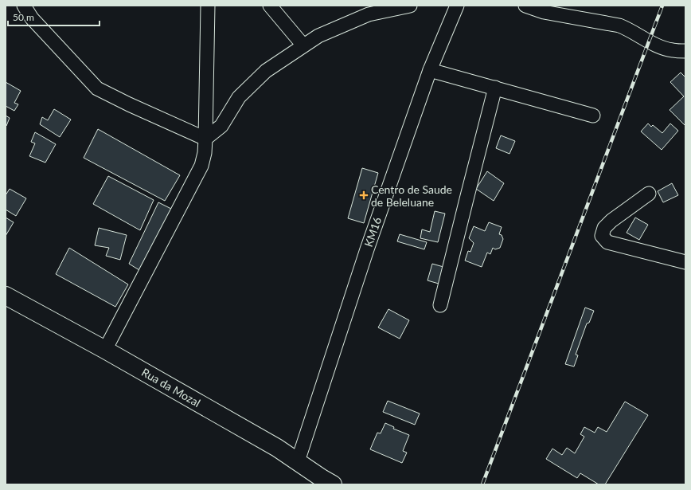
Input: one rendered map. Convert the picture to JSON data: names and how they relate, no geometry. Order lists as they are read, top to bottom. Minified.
{"streets":{"main road":["Rua da Mozal"],"street":["KM16"]},"crossings":[["KM16","Rua da Mozal"]],"places":{"health":["Centro de Saude de Beleluane"]},"scale_bar":"50 m"}
